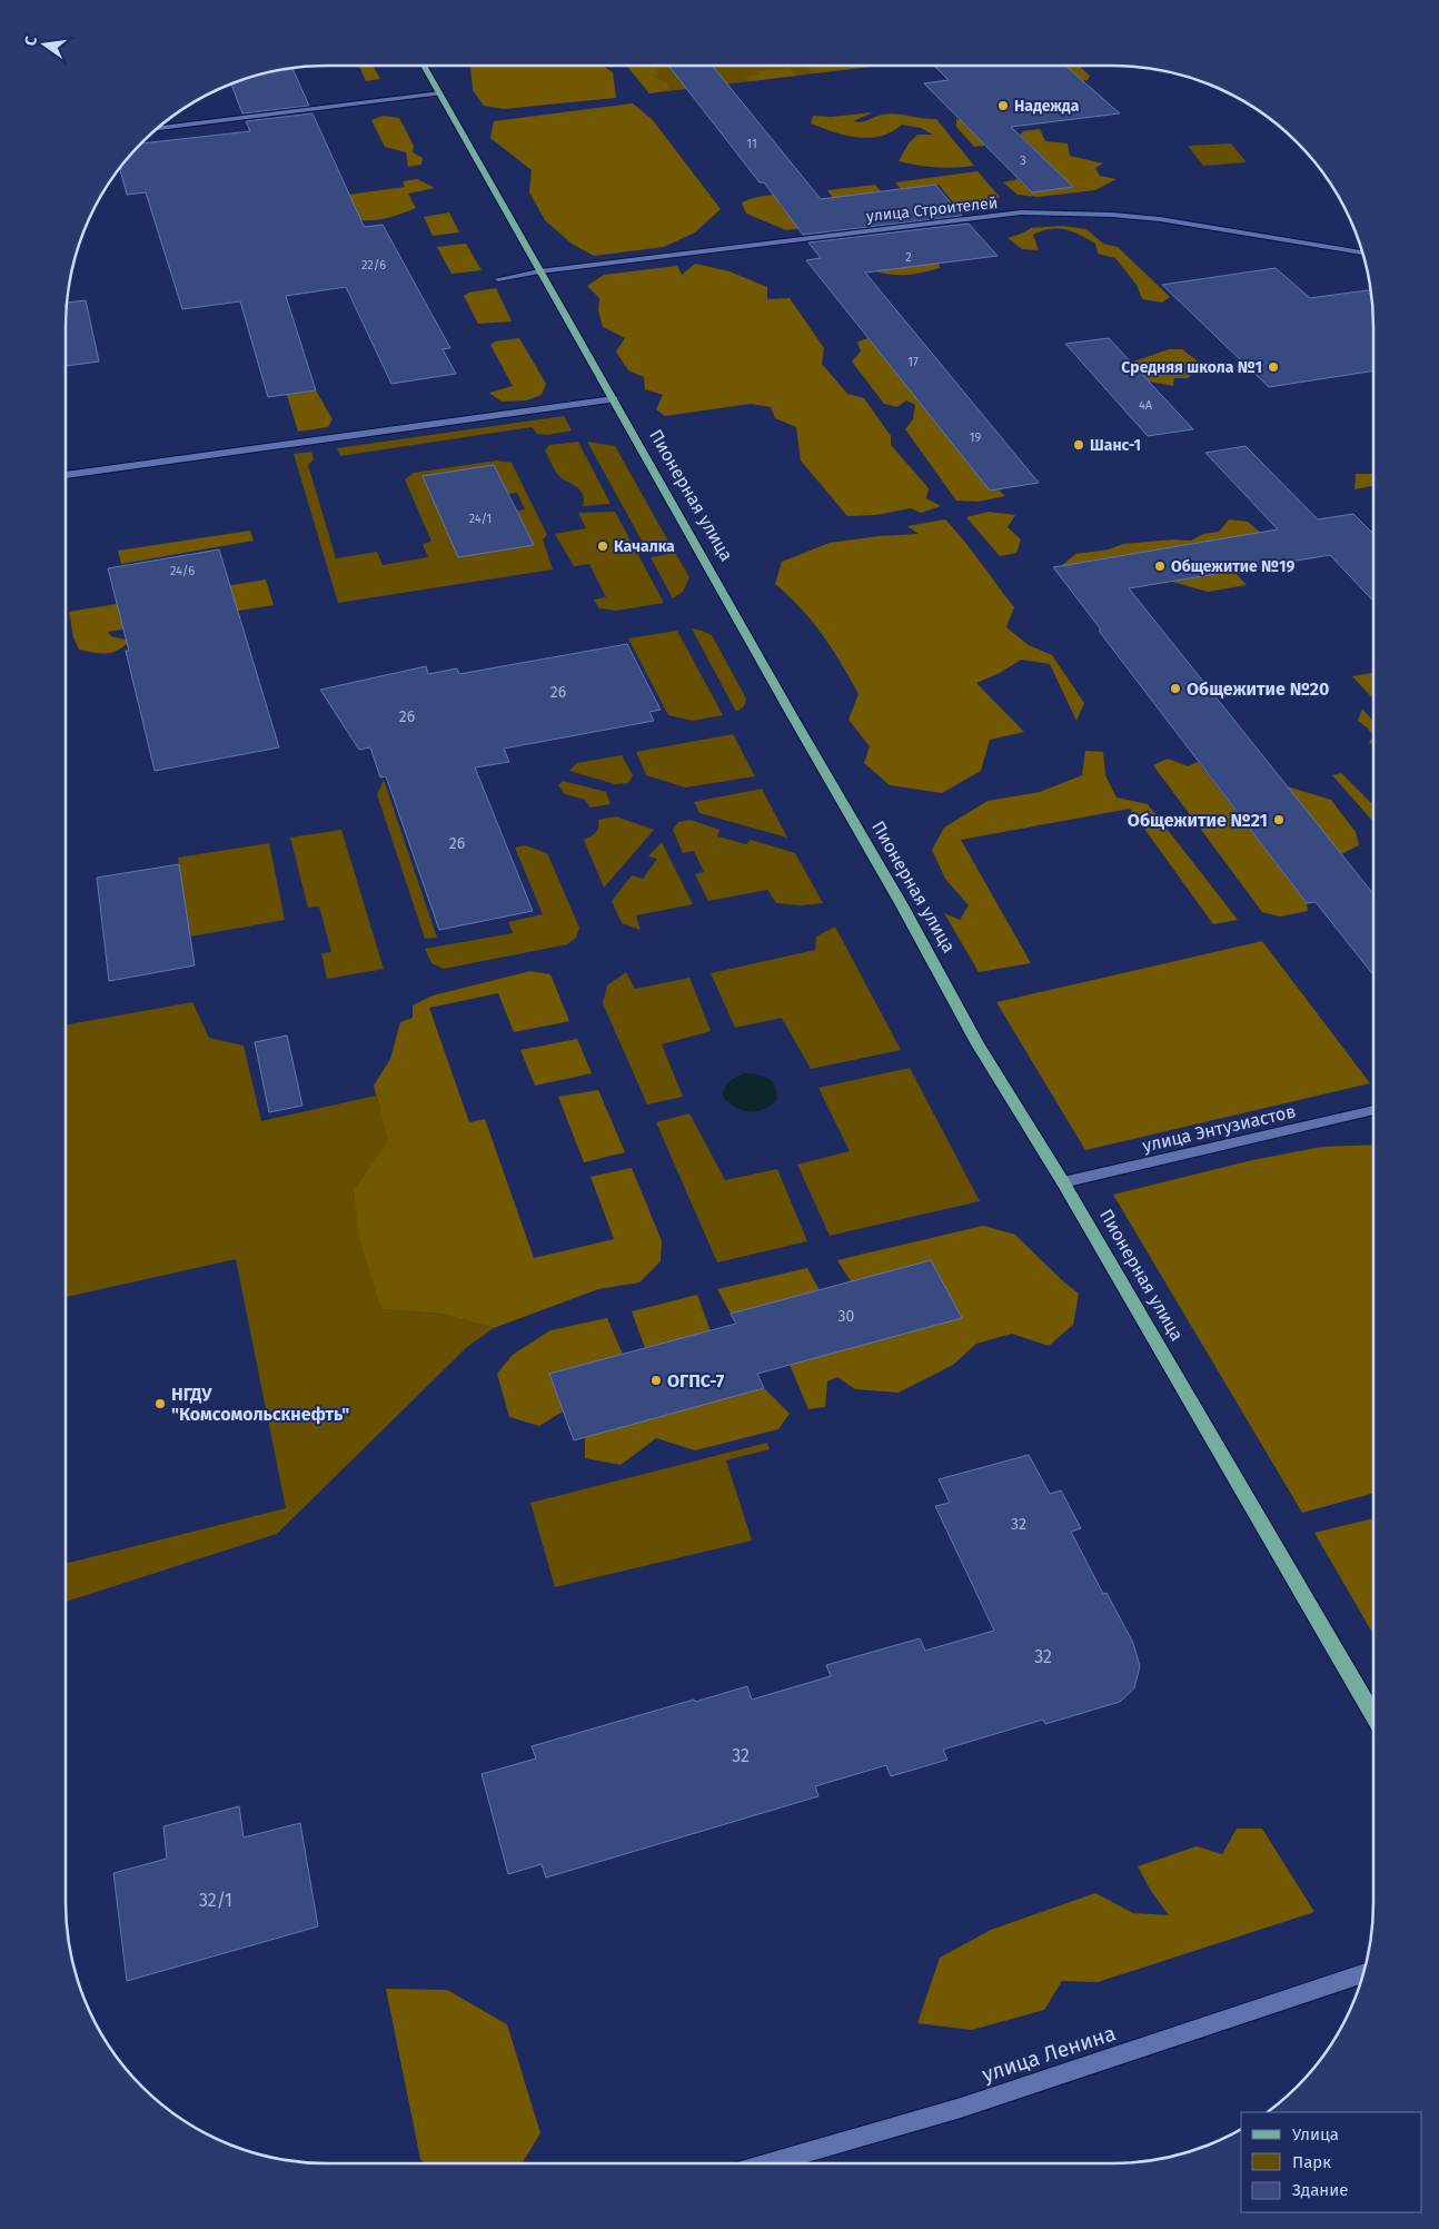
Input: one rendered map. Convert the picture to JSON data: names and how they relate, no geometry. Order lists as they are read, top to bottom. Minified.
{"streets":{"main road":["Пионерная улица"],"street":["улица Строителей","улица Энтузиастов","улица Ленина"]},"crossings":[["улица Строителей","Пионерная улица"],["Пионерная улица","улица Энтузиастов"]],"places":["Надежда","Средняя школа №1","Шанс-1","Качалка","Общежитие №19","Общежитие №20","Общежитие №21","ОГПС-7","НГДУ \"Комсомольскнефть\""],"house_numbers":["11","3","2","22/6","17","4А","19","24/1","24/6","26","26","26","30","32","32","32","32/1"],"legend":["Улица","Парк","Здание"],"north":"left"}
